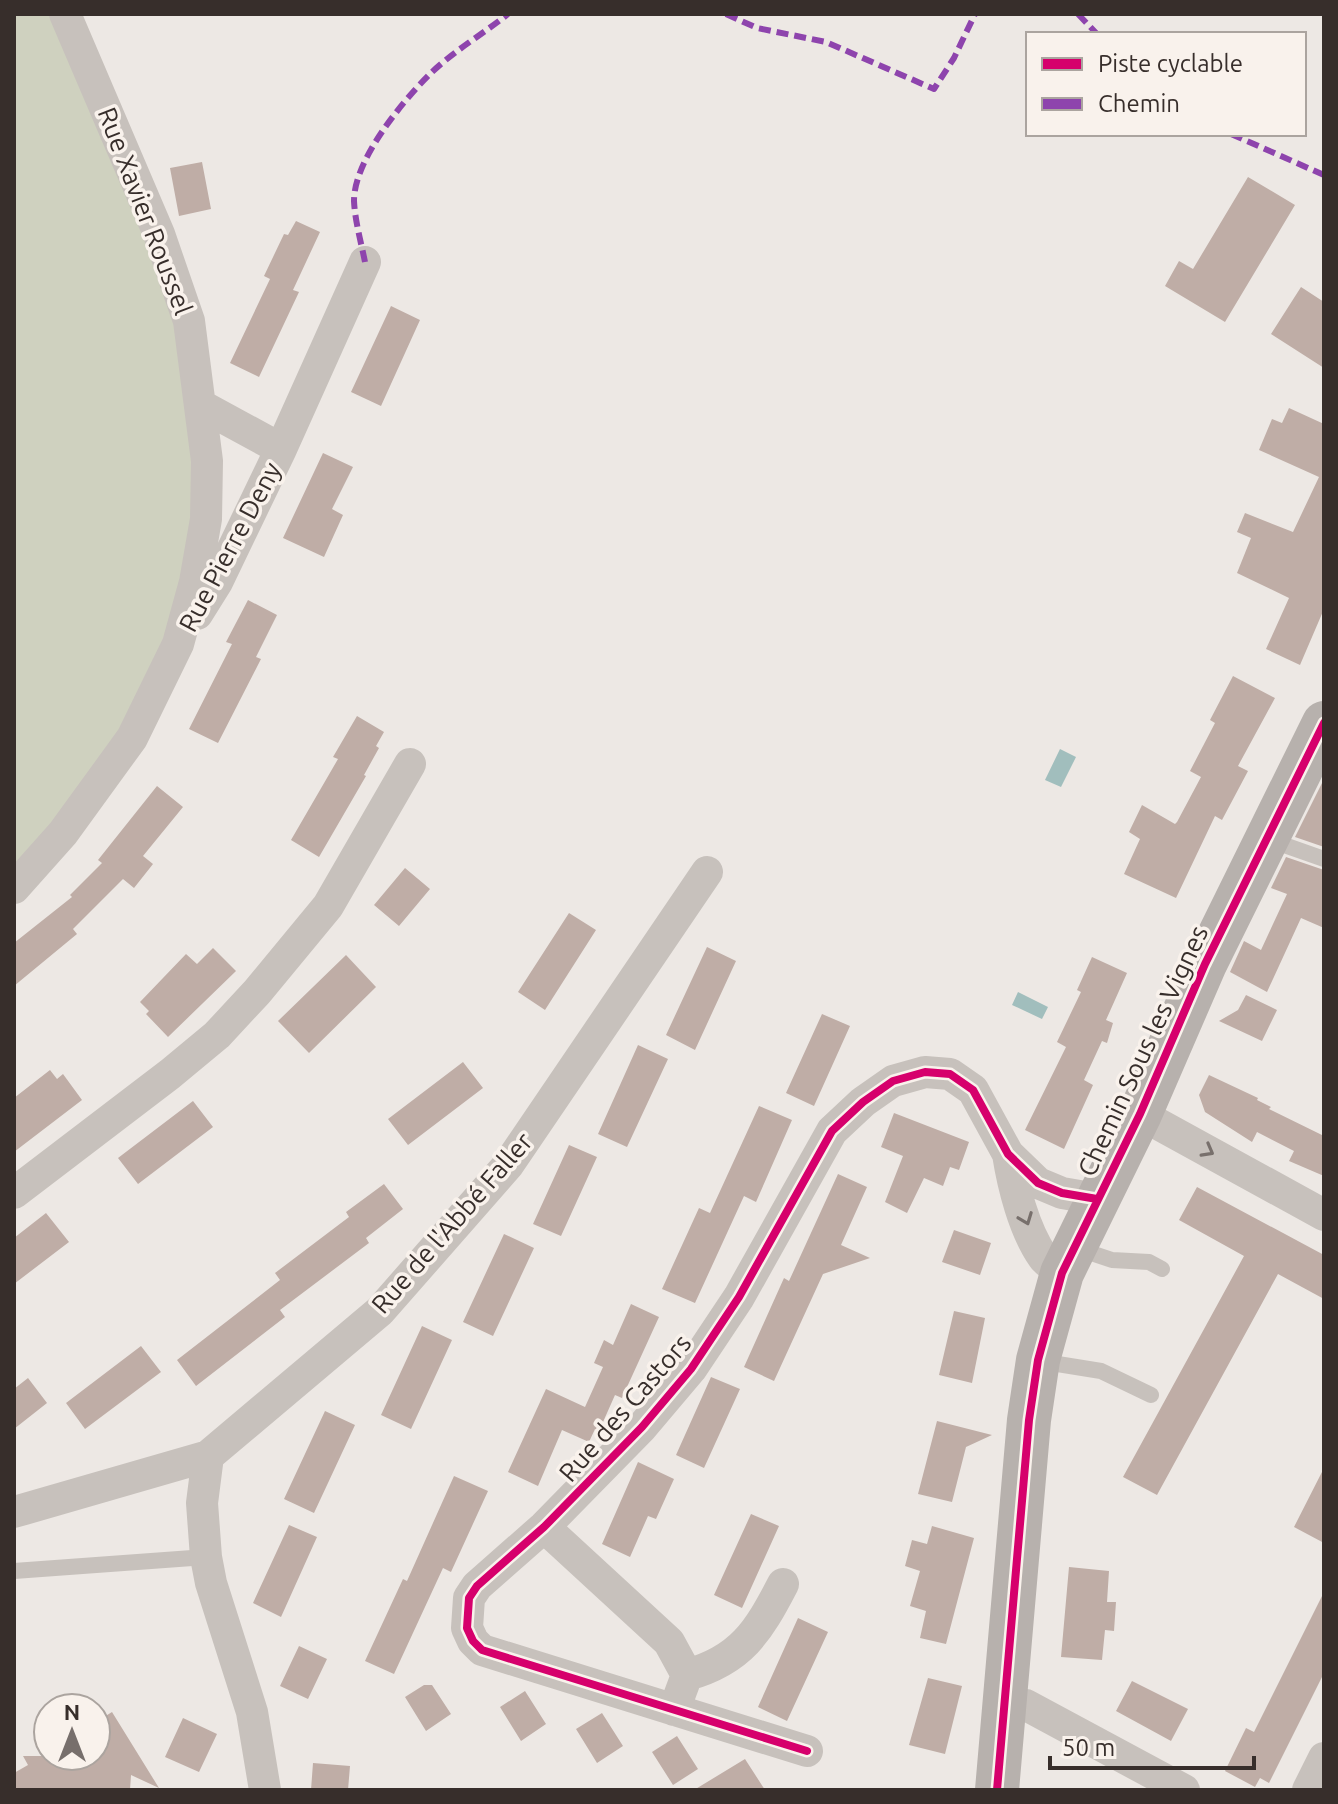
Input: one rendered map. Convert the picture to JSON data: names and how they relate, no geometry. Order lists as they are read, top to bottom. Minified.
{"streets":{"street":["Rue Xavier Roussel","Rue Pierre Deny","Chemin Sous les Vignes","Rue de l'Abbé Faller","Rue des Castors"]},"crossings":[["Rue Xavier Roussel","Rue Pierre Deny"],["Chemin Sous les Vignes","Rue des Castors"]],"legend":["Piste cyclable","Chemin"],"scale_bar":"50 m","north":"top"}
